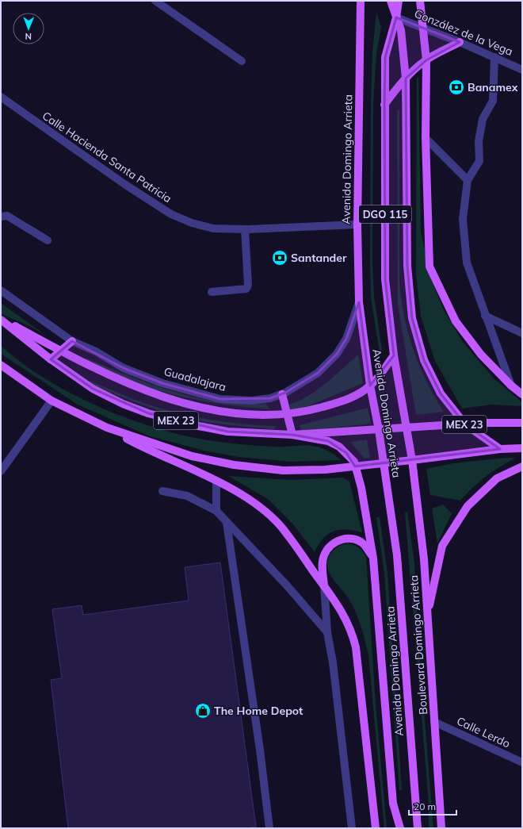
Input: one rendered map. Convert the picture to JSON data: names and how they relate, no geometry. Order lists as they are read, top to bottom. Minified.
{"streets":{"main road":["Avenida Domingo Arrieta","DGO 115","MEX 23","Boulevard Domingo Arrieta"],"street":["González de la Vega","Calle Hacienda Santa Patricia","Guadalajara","Calle Lerdo"]},"crossings":[["González de la Vega","Avenida Domingo Arrieta"],["Calle Hacienda Santa Patricia","Avenida Domingo Arrieta"],["Avenida Domingo Arrieta","Guadalajara"],["Avenida Domingo Arrieta","MEX 23"],["Avenida Domingo Arrieta","Boulevard Domingo Arrieta"],["MEX 23","Boulevard Domingo Arrieta"],["Boulevard Domingo Arrieta","Calle Lerdo"]],"places":{"bank":["Banamex","Santander"],"shop":["The Home Depot"]},"scale_bar":"20 m","north":"bottom"}
